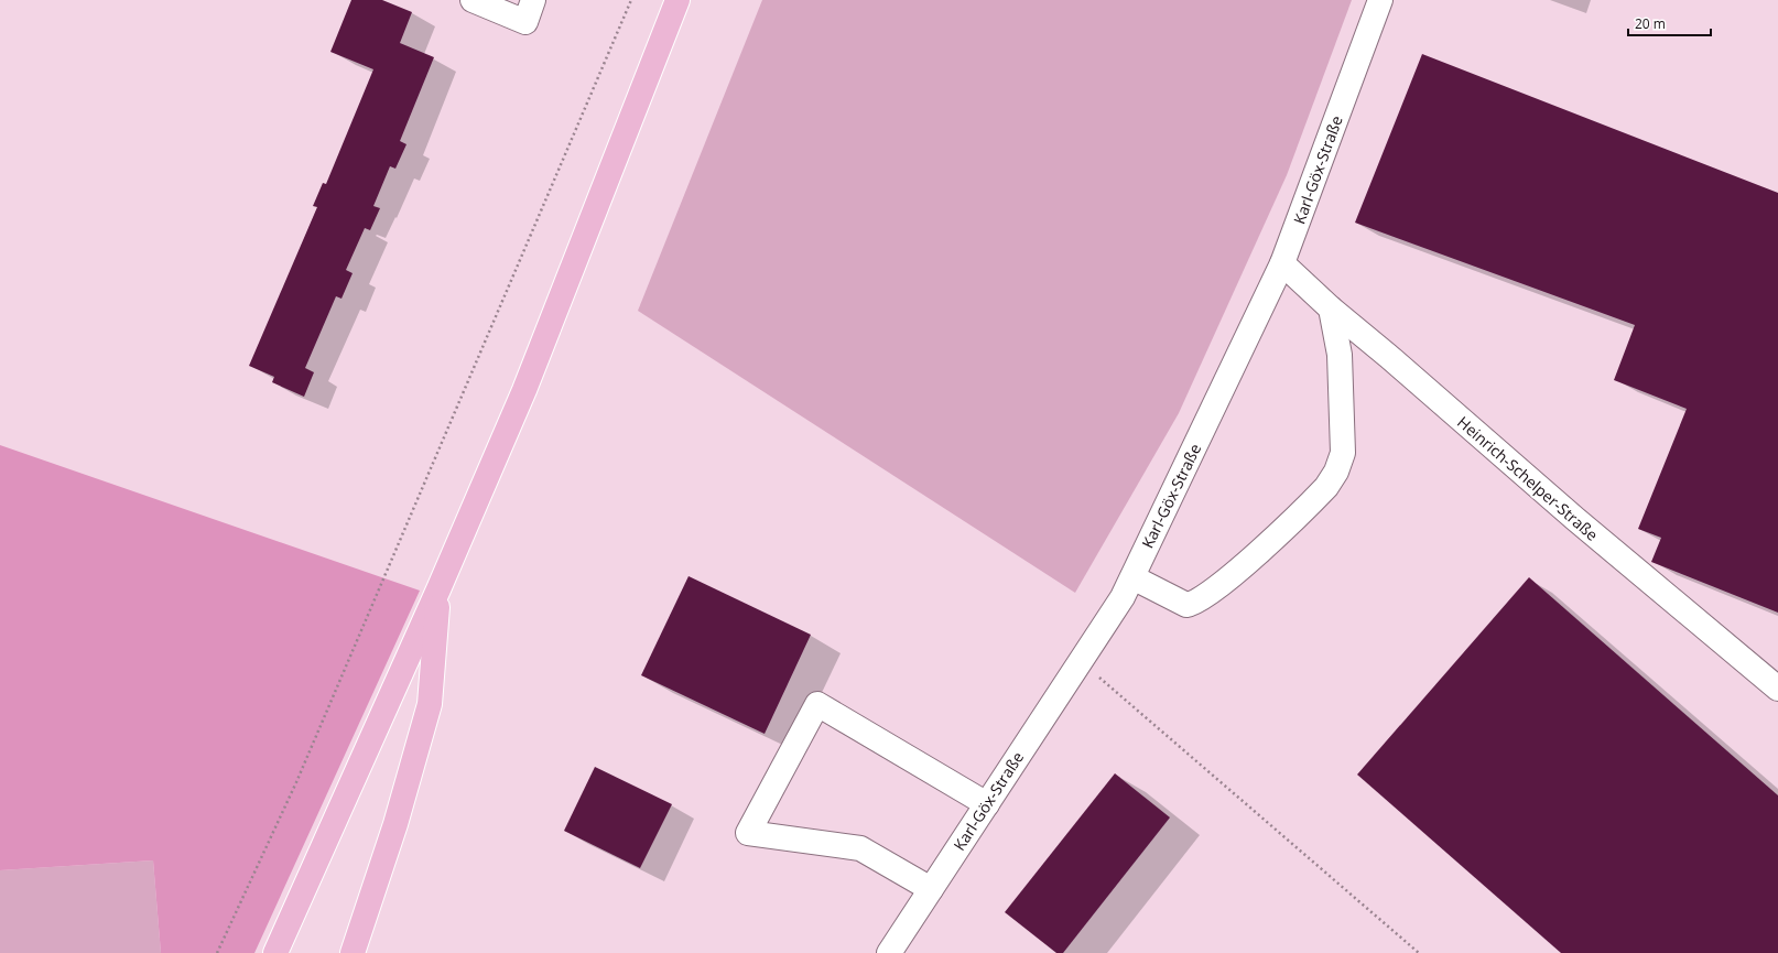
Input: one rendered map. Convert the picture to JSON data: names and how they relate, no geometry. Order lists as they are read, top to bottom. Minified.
{"streets":{"street":["Karl-Göx-Straße","Heinrich-Schelper-Straße"]},"crossings":[["Karl-Göx-Straße","Heinrich-Schelper-Straße"]],"scale_bar":"20 m"}
